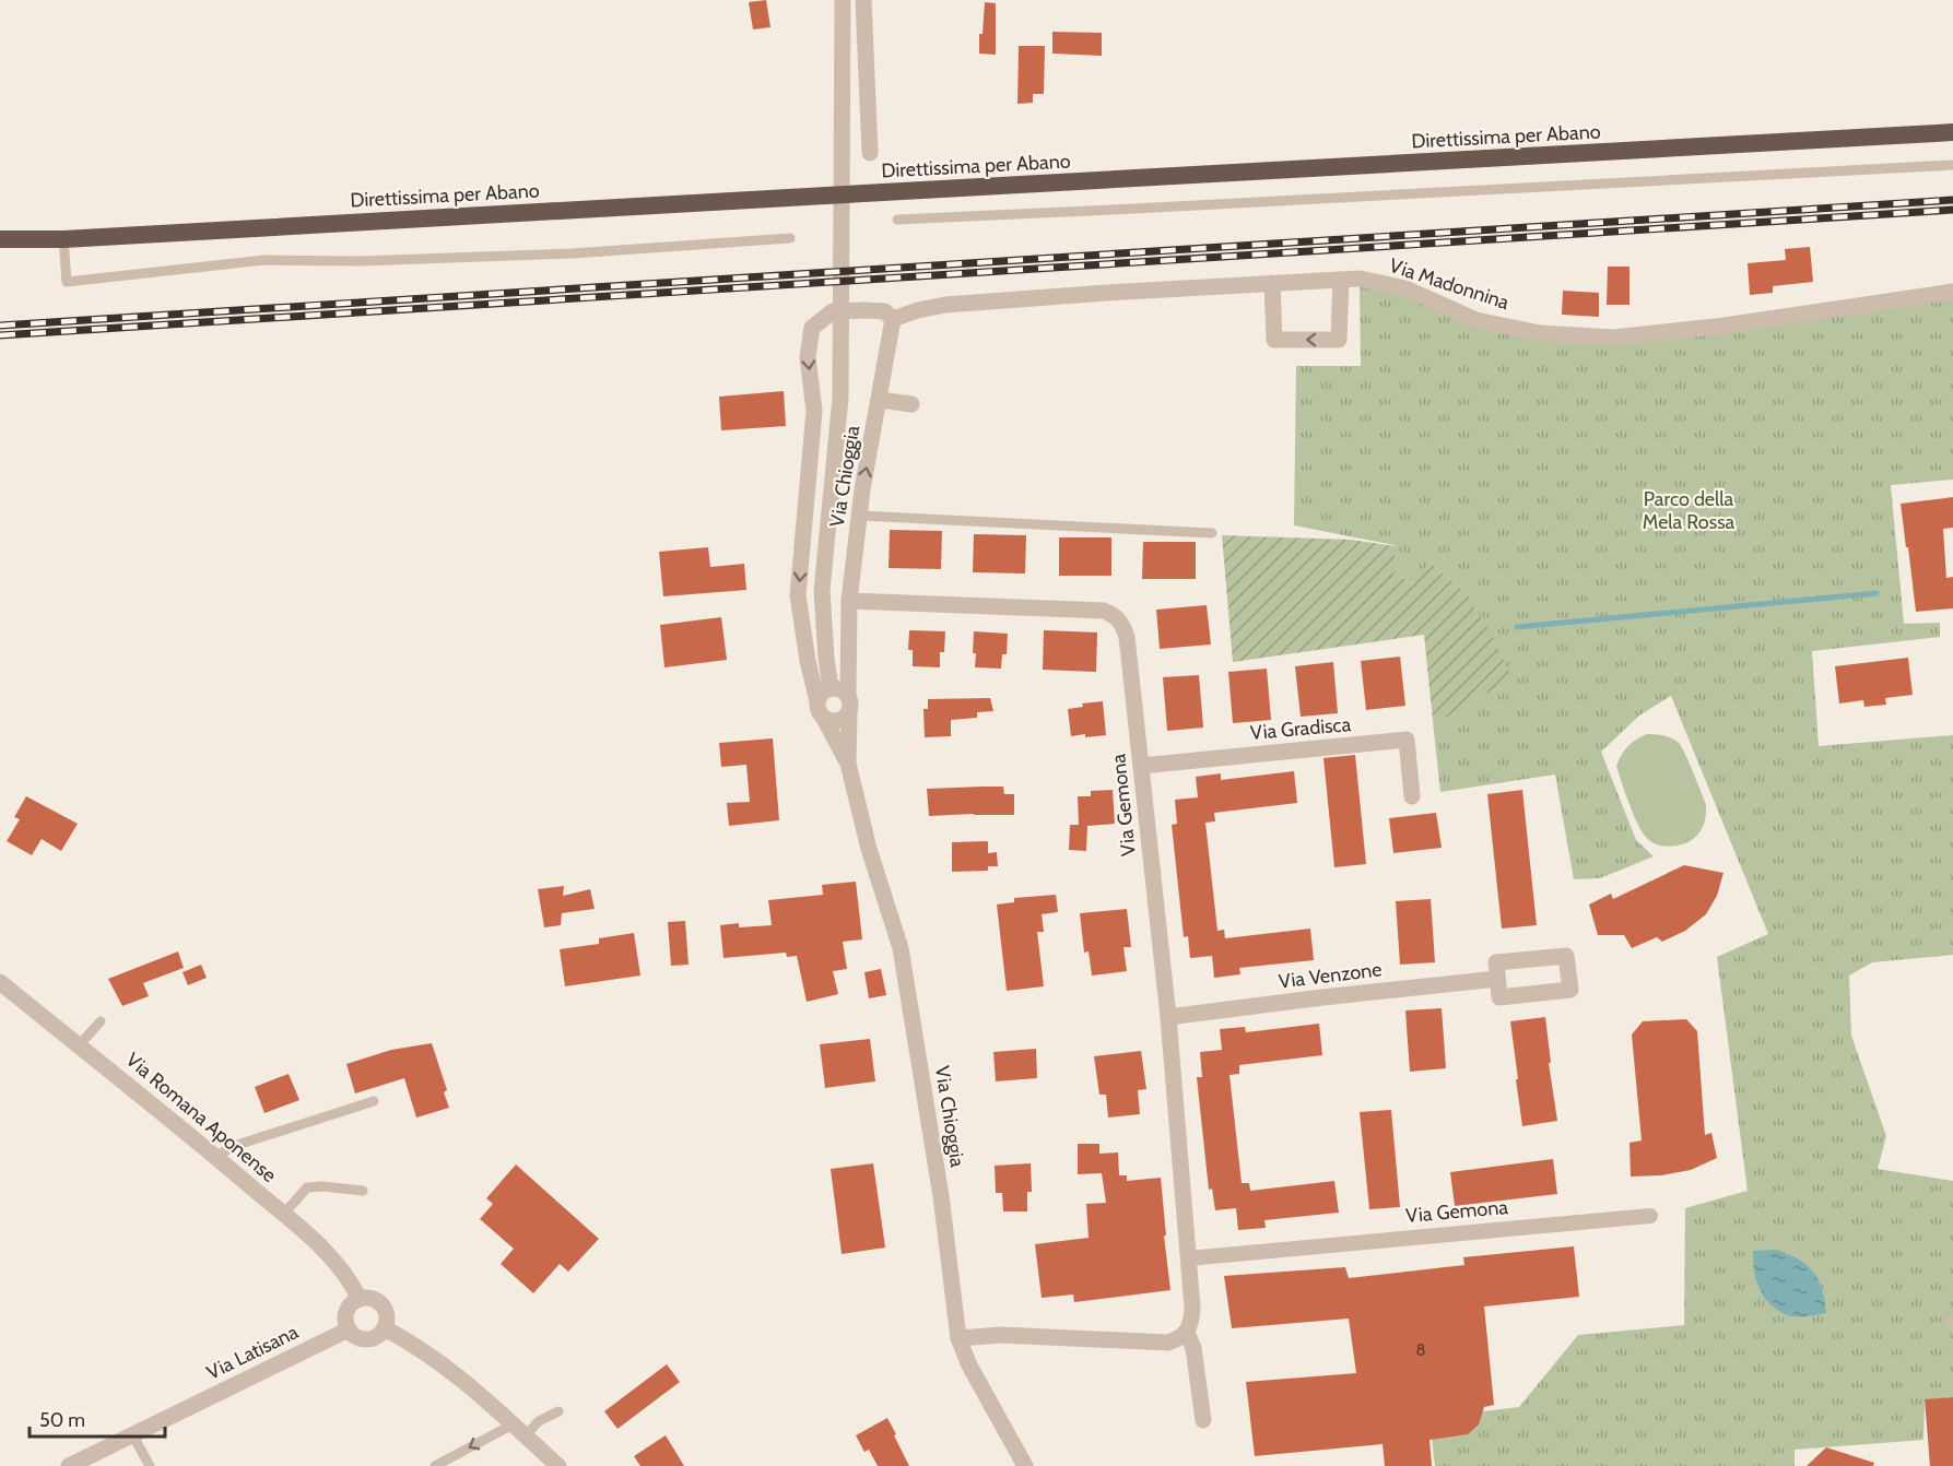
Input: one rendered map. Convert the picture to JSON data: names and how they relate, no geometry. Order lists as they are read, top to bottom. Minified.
{"streets":{"highway":["Direttissima per Abano"],"street":["Via Madonnina","Via Chioggia","Via Gradisca","Via Gemona","Via Venzone","Via Romana Aponense","Via Latisana"]},"crossings":[["Via Madonnina","Via Chioggia"],["Via Chioggia","Via Gemona"],["Via Gradisca","Via Gemona"],["Via Gemona","Via Venzone"],["Via Romana Aponense","Via Latisana"]],"parks":["Parco della Mela Rossa"],"house_numbers":["8"],"scale_bar":"50 m"}
